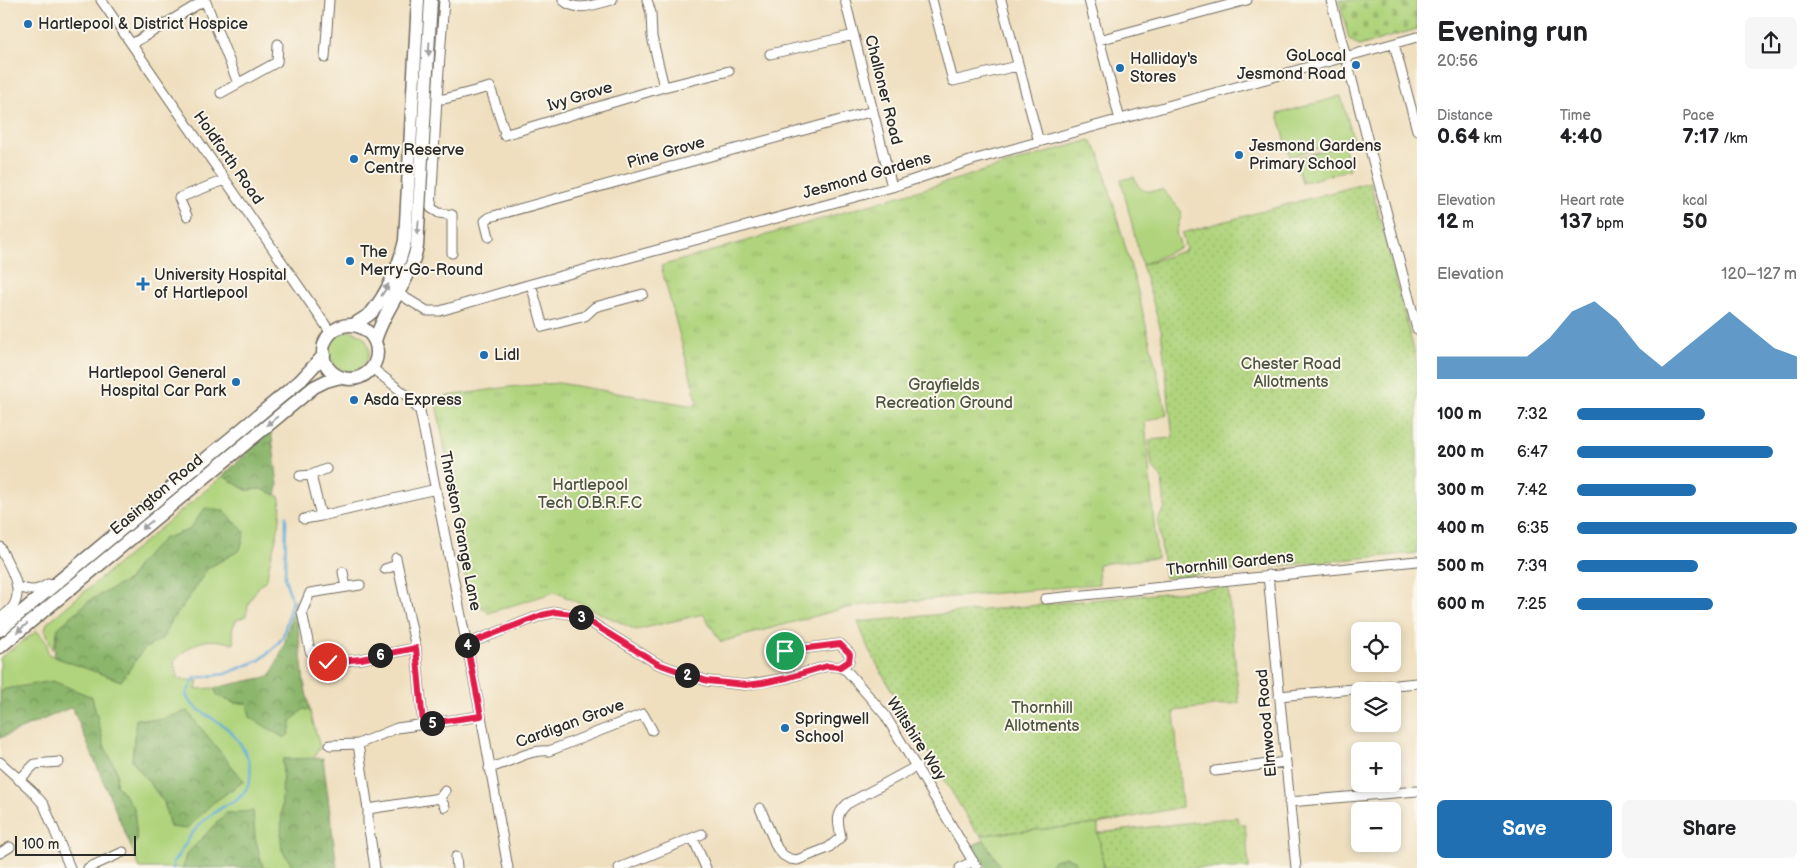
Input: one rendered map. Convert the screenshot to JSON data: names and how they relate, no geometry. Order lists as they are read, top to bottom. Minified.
{"streets":{"highway":["Easington Road"],"street":["Challoner Road","Ivy Grove","Pine Grove","Holdforth Road","Jesmond Gardens","Throston Grange Lane","Thornhill Gardens","Elmwood Road","Cardigan Grove","Wiltshire Way"]},"crossings":[["Challoner Road","Pine Grove"],["Challoner Road","Jesmond Gardens"],["Holdforth Road","Easington Road"],["Holdforth Road","Throston Grange Lane"],["Easington Road","Throston Grange Lane"],["Throston Grange Lane","Cardigan Grove"],["Thornhill Gardens","Elmwood Road"]],"parks":["Chester Road Allotments","Grayfields Recreation Ground","Hartlepool Tech O.B.R.F.C","Thornhill Allotments"],"places":{"other":["Hartlepool & District Hospice","GoLocal Jesmond Road","Halliday's Stores","Jesmond Gardens Primary School","Army Reserve Centre","The Merry-Go-Round","Lidl","Hartlepool General Hospital Car Park","Asda Express","Springwell School"],"health":["University Hospital of Hartlepool"]},"scale_bar":"100 m","page":{"heading":["Evening run","20:56"],"stats":[["Distance","0.64 km"],["Time","4:40"],["Pace","7:17 /km"],["Elevation","12 m"],["Heart rate","137 bpm"],["kcal","50"]],"chart":["Elevation","120–127 m"],"list":[{"name":"100 m","note":"7:32"},{"name":"200 m","note":"6:47"},{"name":"300 m","note":"7:42"},{"name":"400 m","note":"6:35"},{"name":"500 m","note":"7:39"},{"name":"600 m","note":"7:25"}],"pins":["3","4","6","2","5"],"map_buttons":["+","−"],"buttons":["Save","Share"],"scale":"100 m"}}
